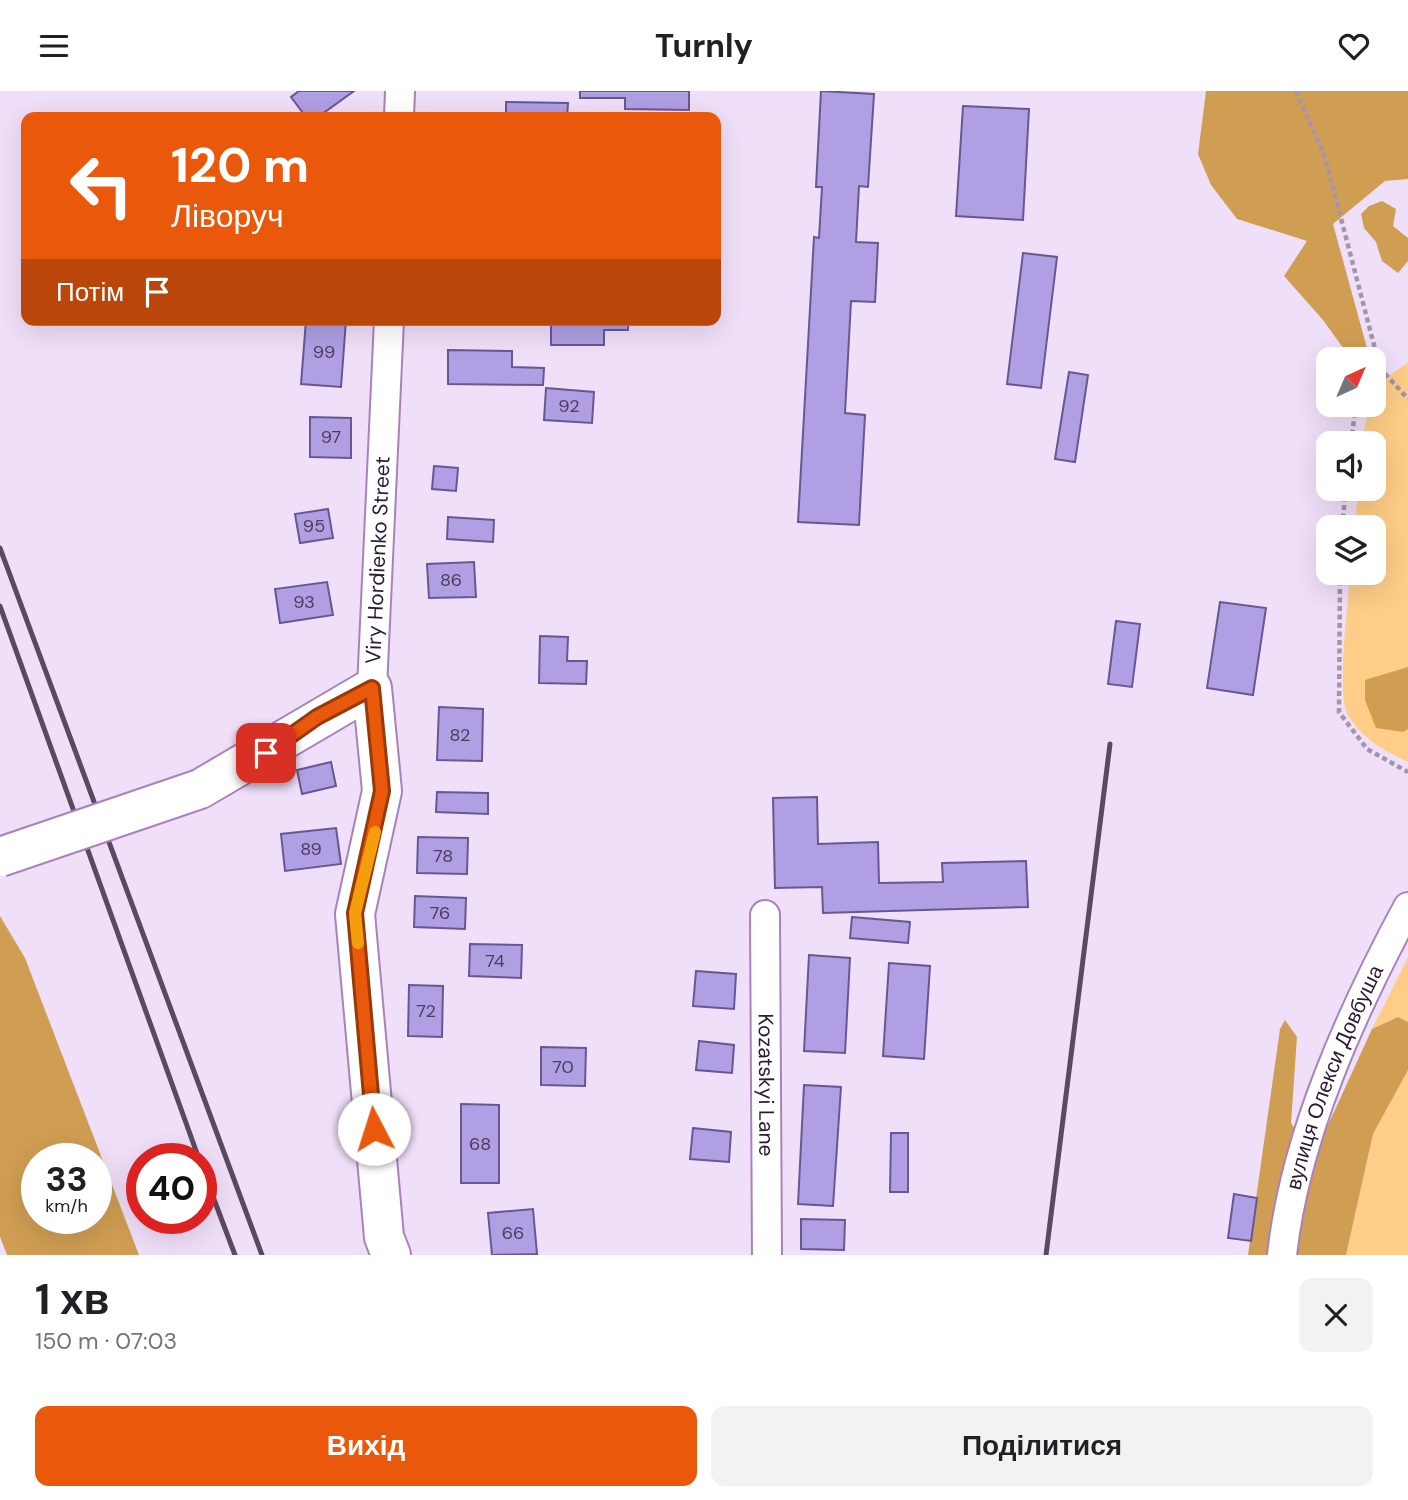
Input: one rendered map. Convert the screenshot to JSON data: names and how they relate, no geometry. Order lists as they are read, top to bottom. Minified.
{"streets":{"street":["Viry Hordienko Street","вулиця Олекси Довбуша","Kozatskyi Lane"]},"house_numbers":["99","92","97","95","86","93","82","89","78","76","74","72","70","68","66"],"north":"top right","page":{"header":"Turnly","turn":["120 m","Ліворуч"],"then":"Потім","speed":"33 km/h","limit":"40","heading":["1 хв","150 m · 07:03"],"buttons":["Вихід","Поділитися"]}}
